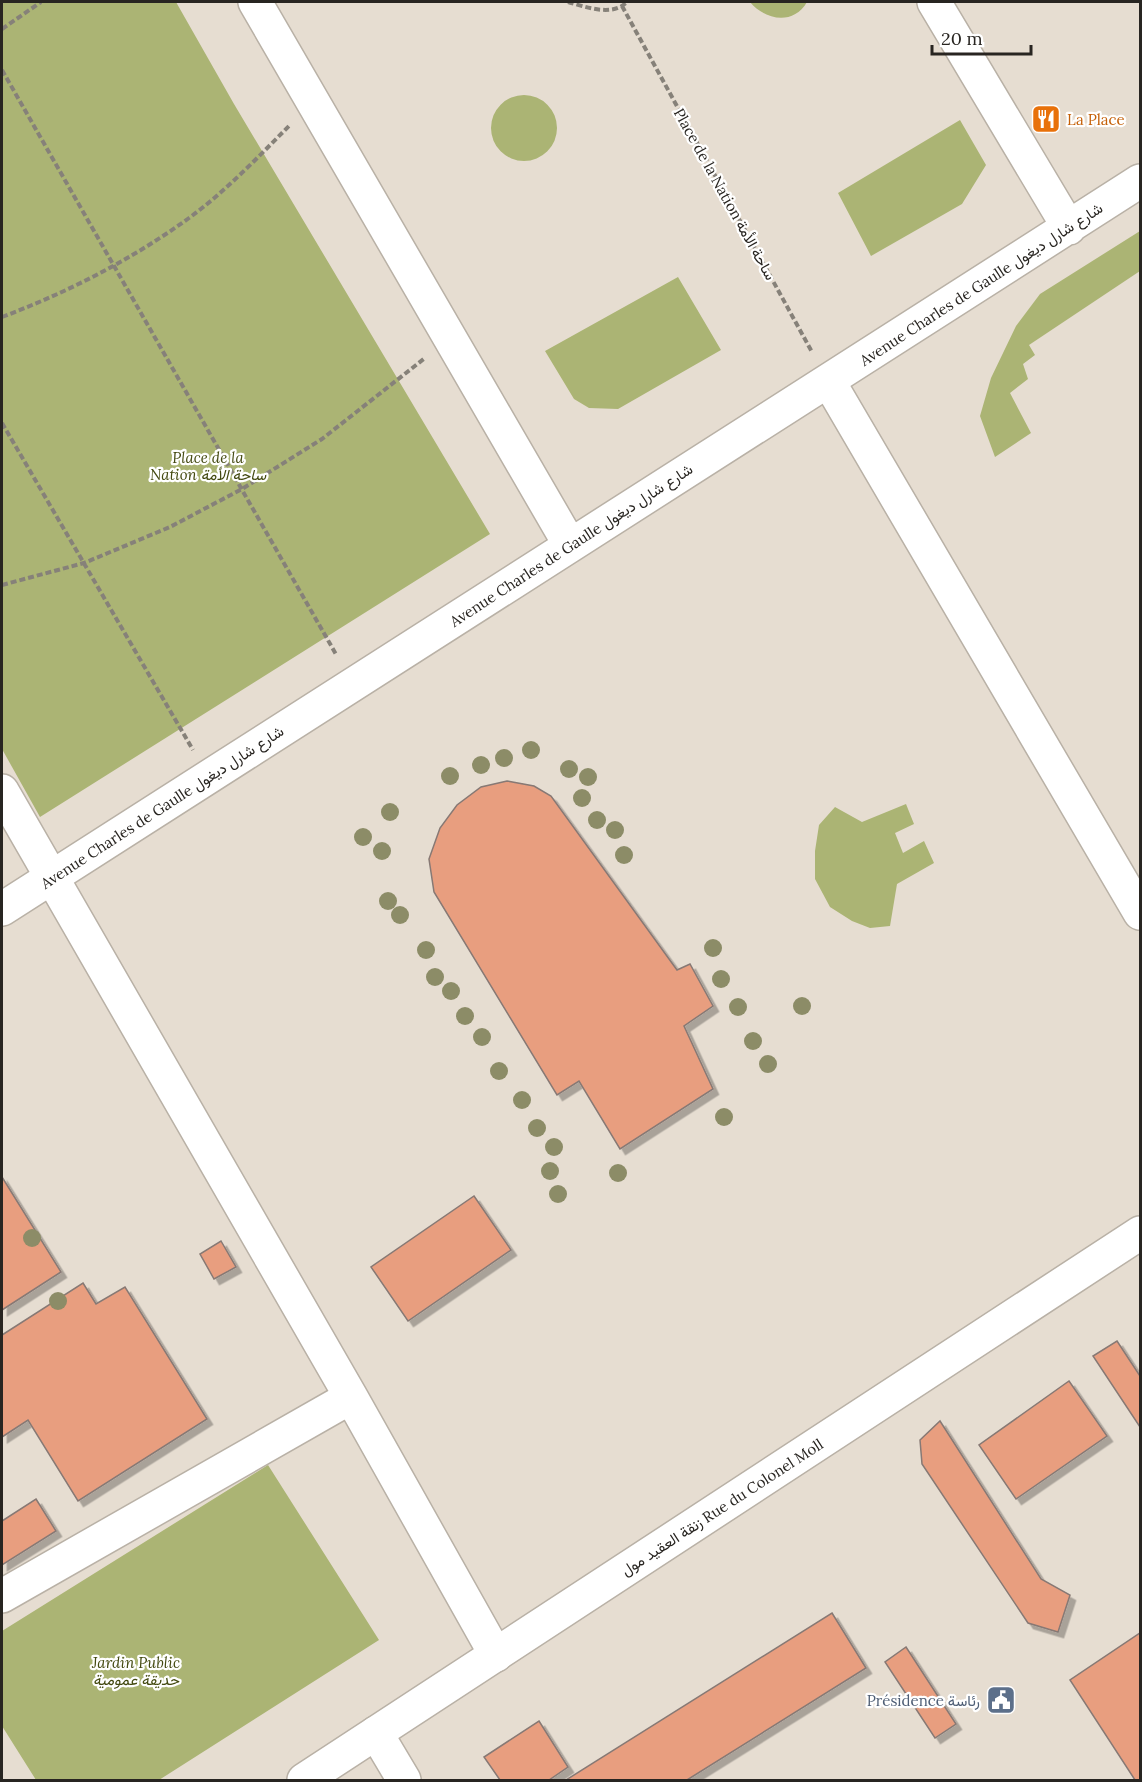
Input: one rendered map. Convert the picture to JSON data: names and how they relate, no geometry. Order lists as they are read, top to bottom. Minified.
{"streets":{"main road":["Avenue Charles de Gaulle شارع شارل ديغول","زنقة العقيد مول Rue du Colonel Moll"],"path":["Place de la Nation ساحة الأمة"]},"crossings":[["Place de la Nation ساحة الأمة","Avenue Charles de Gaulle شارع شارل ديغول"]],"parks":["Place de la Nation ساحة الأمة","Jardin Public حديقة عمومية"],"places":{"restaurant":["La Place"],"public building":["Présidence رئاسة"]},"scale_bar":"20 m"}
